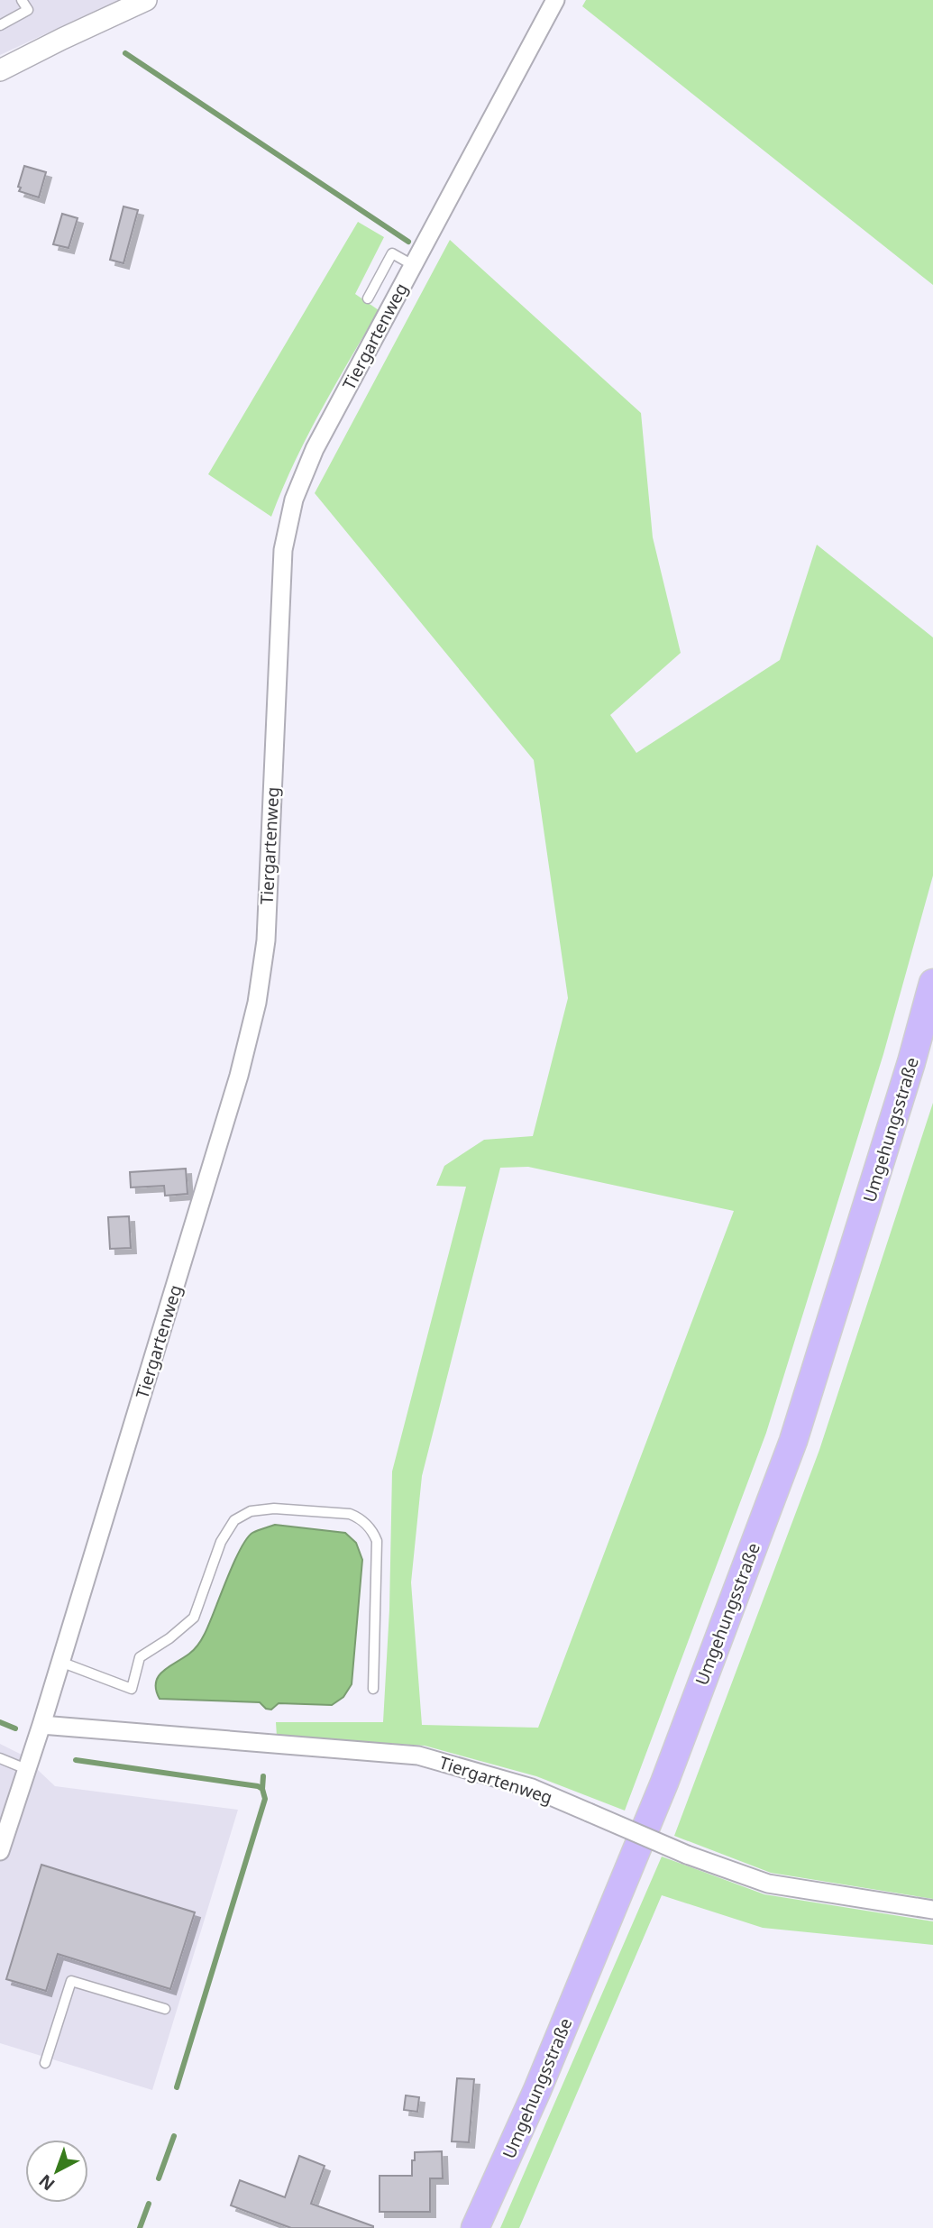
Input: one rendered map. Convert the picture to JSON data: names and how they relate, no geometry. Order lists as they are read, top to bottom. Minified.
{"streets":{"main road":["Umgehungsstraße"],"street":["Tiergartenweg"]},"north":"bottom left"}
